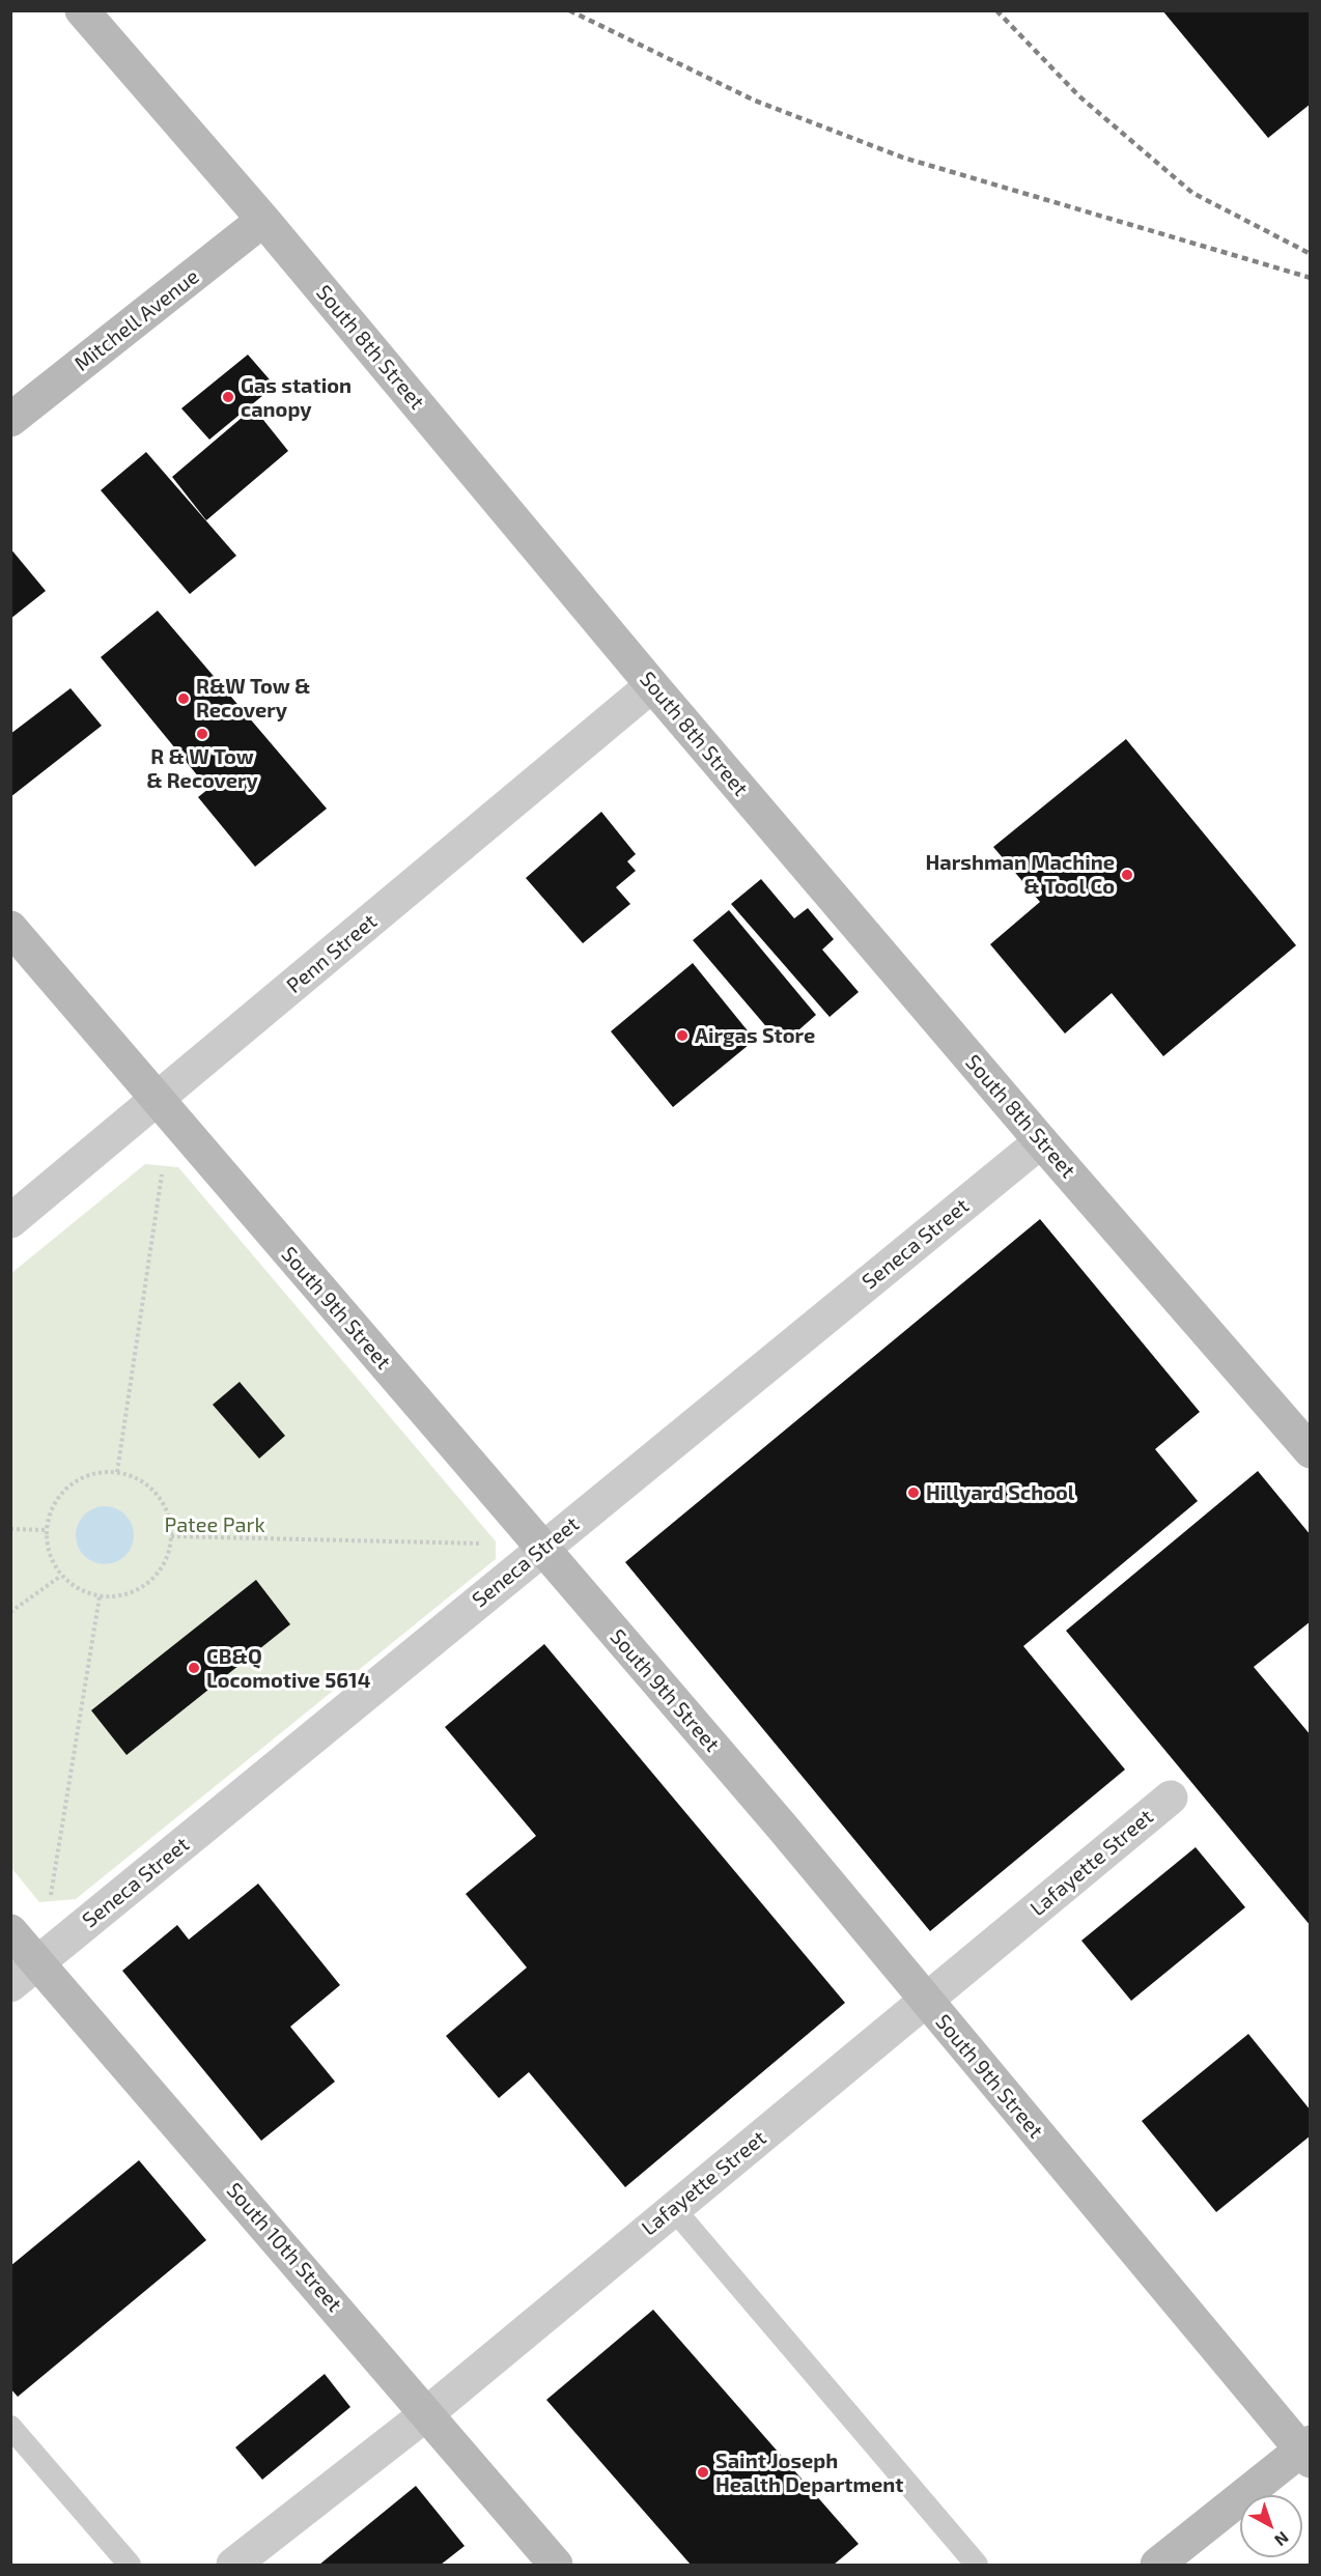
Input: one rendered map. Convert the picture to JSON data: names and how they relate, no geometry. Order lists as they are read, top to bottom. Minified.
{"streets":{"main road":["Mitchell Avenue","South 8th Street","South 9th Street","South 10th Street"],"street":["Penn Street","Seneca Street","Lafayette Street"]},"crossings":[["Mitchell Avenue","South 8th Street"],["South 8th Street","Penn Street"],["South 8th Street","Seneca Street"],["Penn Street","South 9th Street"],["Seneca Street","South 9th Street"],["Seneca Street","South 10th Street"],["South 9th Street","Lafayette Street"],["Lafayette Street","South 10th Street"]],"parks":["Patee Park"],"places":["Gas station canopy","R&W Tow & Recovery","R & W Tow & Recovery","Harshman Machine & Tool Co","Airgas Store","Hillyard School","CB&Q Locomotive 5614","Saint Joseph Health Department"],"north":"bottom right"}
